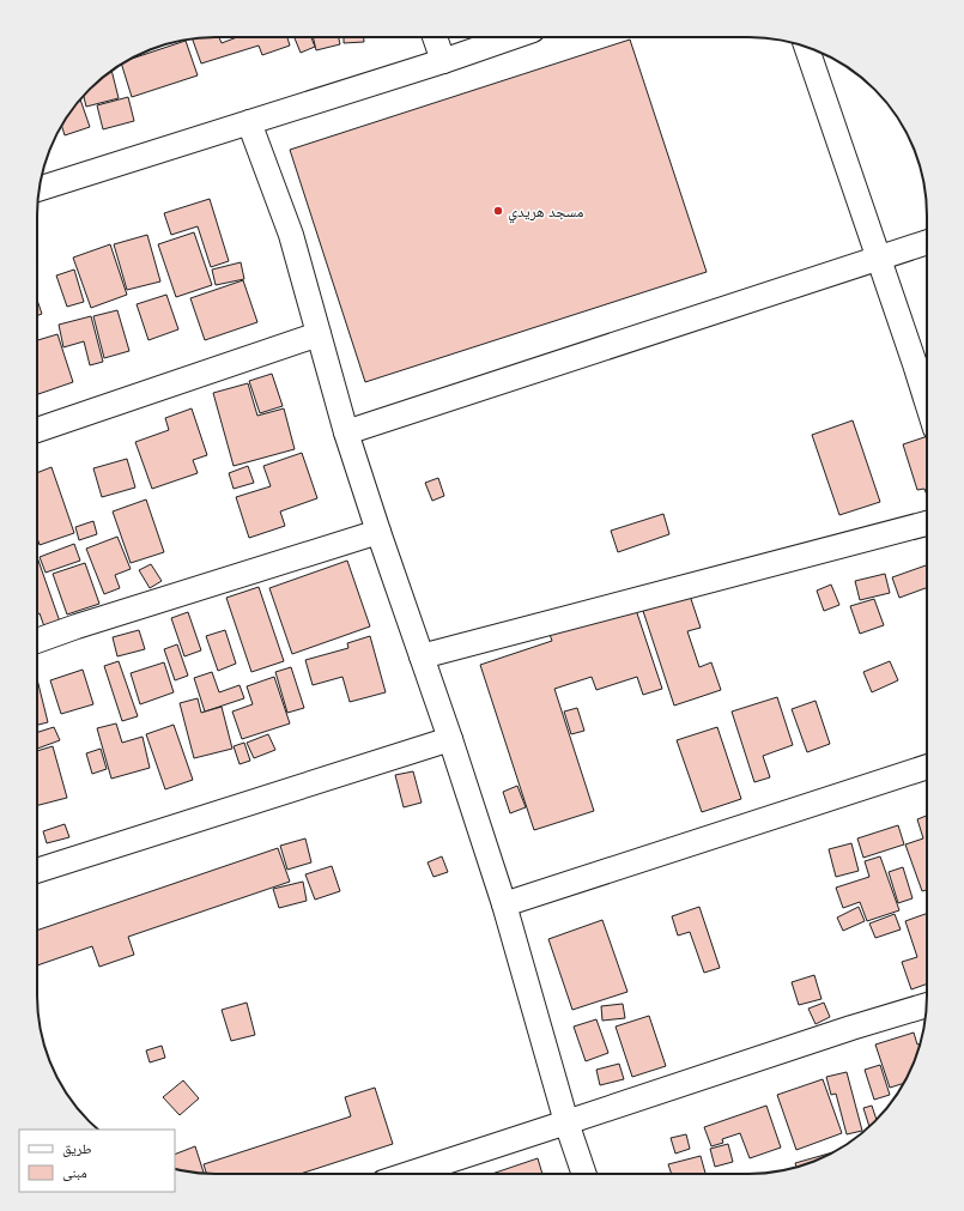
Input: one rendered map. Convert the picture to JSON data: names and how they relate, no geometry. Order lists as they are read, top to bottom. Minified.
{"places":["مسجد هريدي"],"legend":["طريق","مبنى"]}
